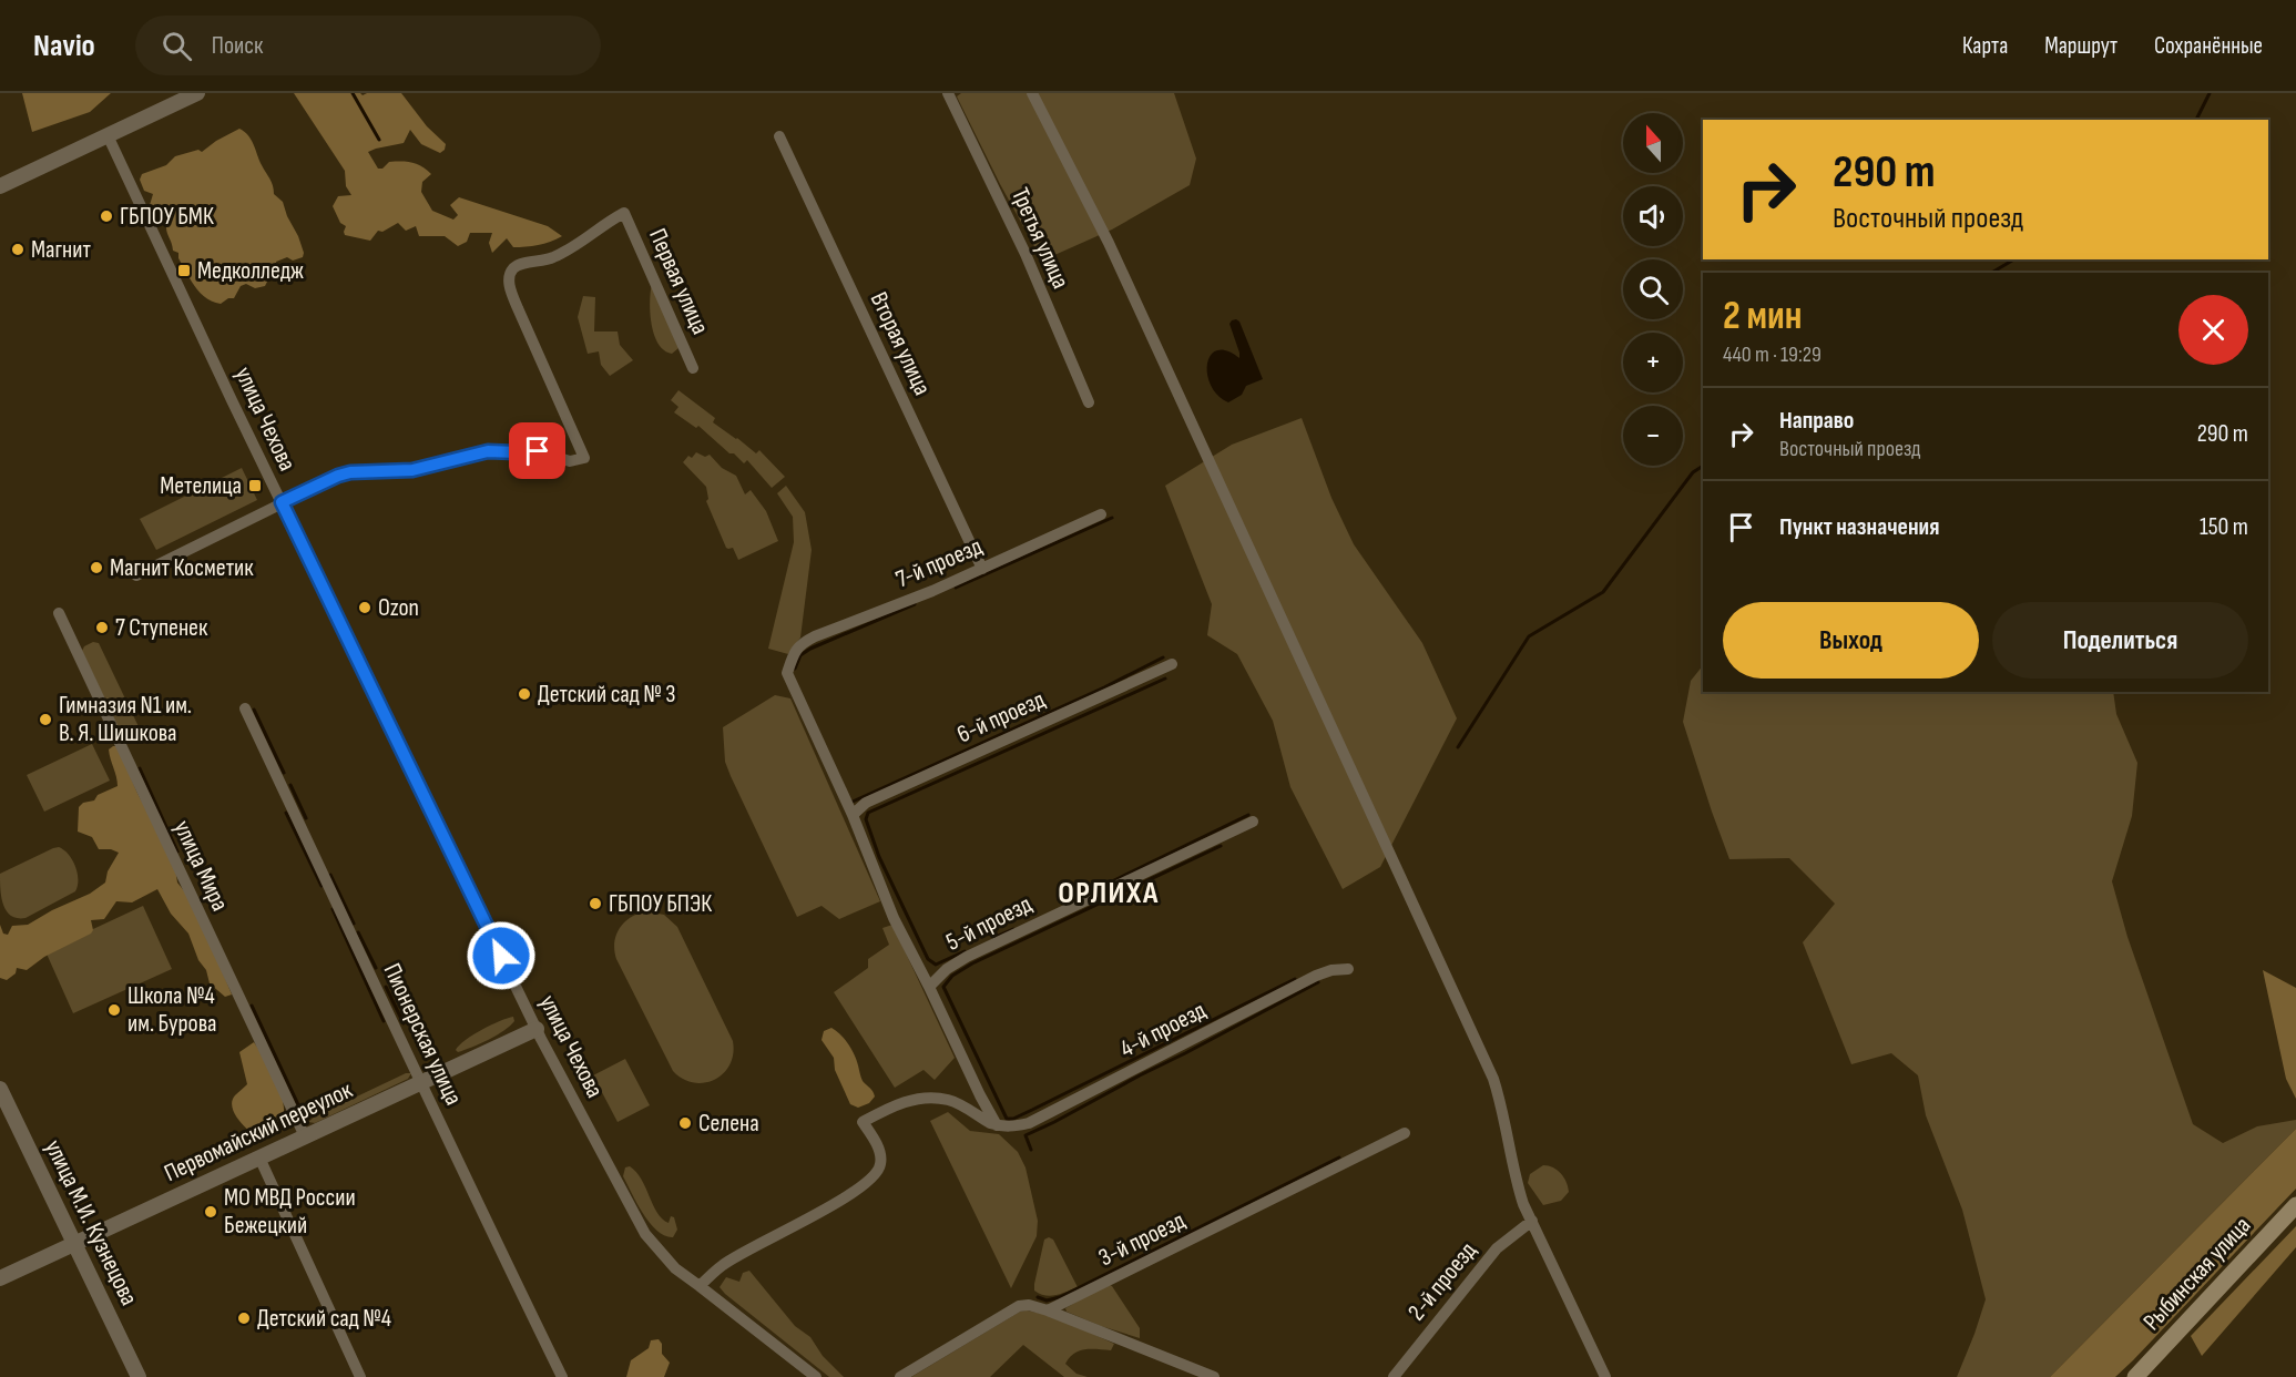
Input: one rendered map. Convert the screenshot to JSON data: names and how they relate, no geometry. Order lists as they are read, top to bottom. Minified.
{"streets":{"main road":["Рыбинская улица"],"street":["Третья улица","Первая улица","Вторая улица","улица Чехова","7-й проезд","6-й проезд","улица Мира","5-й проезд","4-й проезд","Пионерская улица","Первомайский переулок","улица М.И. Кузнецова","3-й проезд","2-й проезд"]},"crossings":[["Первая улица","улица Чехова"],["Вторая улица","7-й проезд"],["улица Чехова","Первомайский переулок"],["7-й проезд","6-й проезд"],["улица Мира","Первомайский переулок"],["Пионерская улица","Первомайский переулок"],["Первомайский переулок","улица М.И. Кузнецова"]],"districts":["ОРЛИХА"],"places":{"other":["ГБПОУ БМК","Магнит","Магнит Косметик","Ozon","7 Ступенек","Детский сад № 3","Гимназия N1 им. В. Я. Шишкова","ГБПОУ БПЭК","Школа №4 им. Бурова","Селена","МО МВД России Бежецкий","Детский сад №4"],"transit":["Медколледж","Метелица"]},"north":"top","page":{"header":"Navio","search":"Поиск","nav":["Карта","Маршрут","Сохранённые"],"map_buttons":["+","−"],"turn":["290 m","Восточный проезд"],"heading":["2 мин","440 m · 19:29"],"list":[{"name":"Направо","note":"Восточный проезд","value":"290 m"},{"name":"Пункт назначения","value":"150 m"}],"buttons":["Выход","Поделиться"]}}
